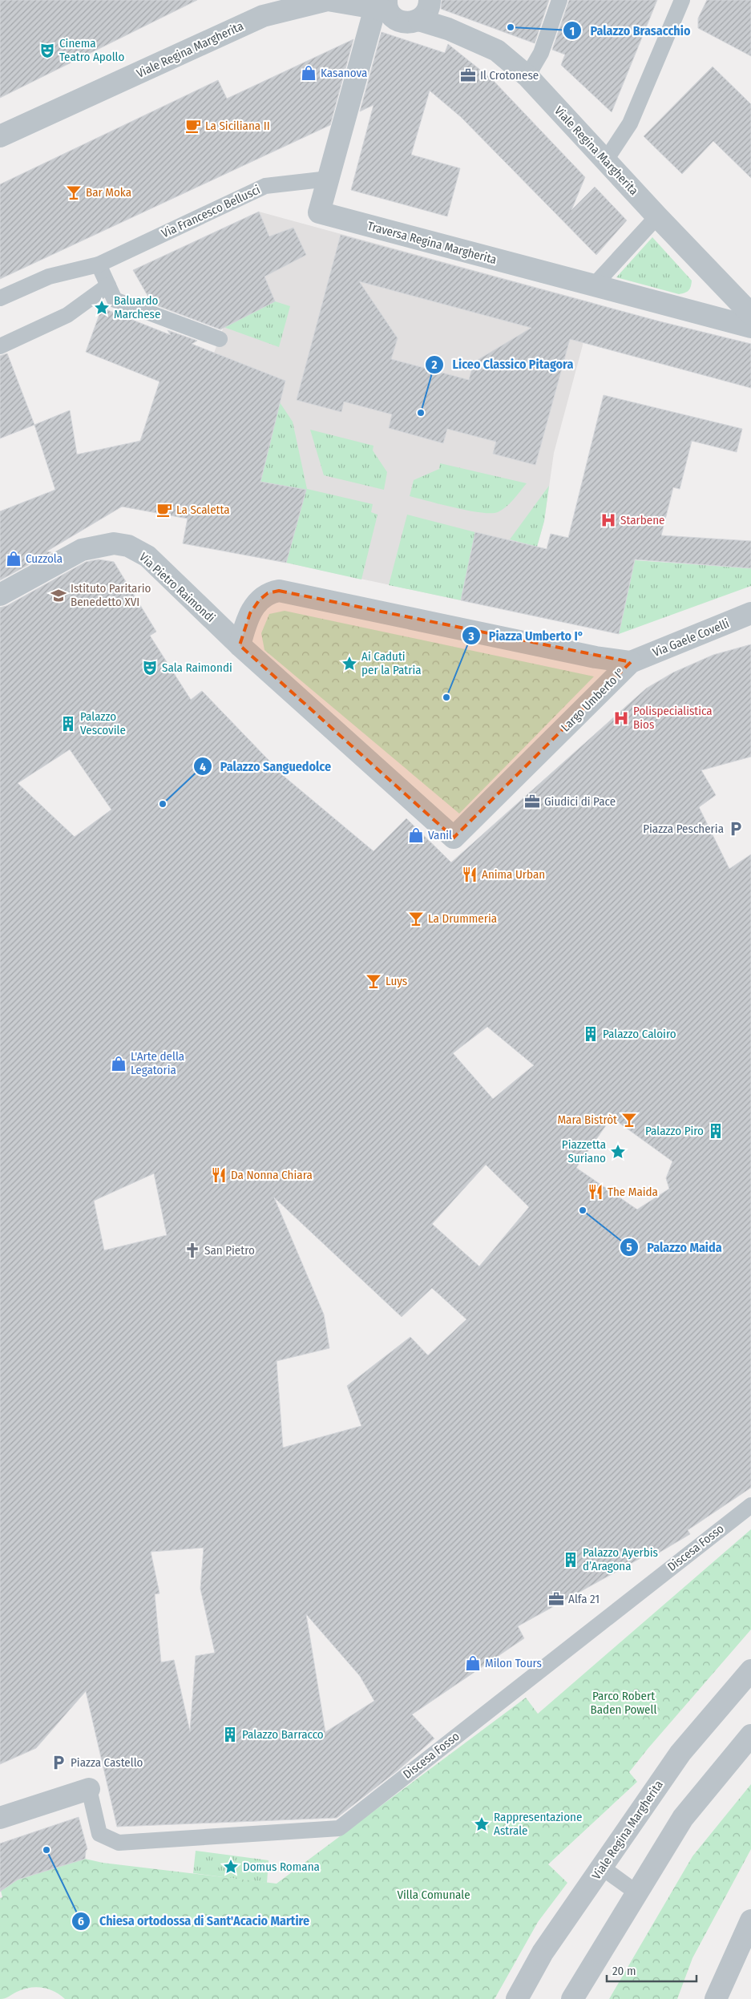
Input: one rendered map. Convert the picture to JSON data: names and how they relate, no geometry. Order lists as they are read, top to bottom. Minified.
{"streets":{"street":["Viale Regina Margherita","Traversa Regina Margherita","Via Pietro Raimondi","Via Gaele Covelli","Largo Umberto I°"],"lane":["Via Francesco Bellusci","Discesa Fosso"]},"crossings":[["Viale Regina Margherita","Traversa Regina Margherita"],["Via Francesco Bellusci","Traversa Regina Margherita"],["Via Pietro Raimondi","Largo Umberto I°"],["Via Gaele Covelli","Largo Umberto I°"]],"parks":["Parco Robert Baden Powell","Villa Comunale"],"places":{"other":["Palazzo Brasacchio","Liceo Classico Pitagora","Piazza Umberto I°","Palazzo Sanguedolce","Palazzo Maida","Chiesa ortodossa di Sant'Acacio Martire"],"theatre":["Cinema Teatro Apollo","Sala Raimondi"],"shop":["Kasanova","Cuzzola","Vanil","L'Arte della Legatoria","Milon Tours"],"office":["Il Crotonese","Giudici di Pace","Alfa 21"],"cafe":["La Siciliana II","La Scaletta"],"bar":["Bar Moka","La Drummeria","Luys","Mara Bistròt"],"place":["Baluardo Marchese","Ai Caduti per la Patria","Piazzetta Suriano","Rappresentazione Astrale","Domus Romana"],"hospital":["Starbene","Polispecialistica Bios"],"school or university":["Istituto Paritario Benedetto XVI"],"building":["Palazzo Vescovile","Palazzo Caloiro","Palazzo Piro","Palazzo Ayerbis d’Aragona","Palazzo Barracco"],"parking":["Piazza Pescheria","Piazza Castello"],"restaurant":["Anima Urban","Da Nonna Chiara","The Maida"],"church":["San Pietro"]},"scale_bar":"20 m"}
